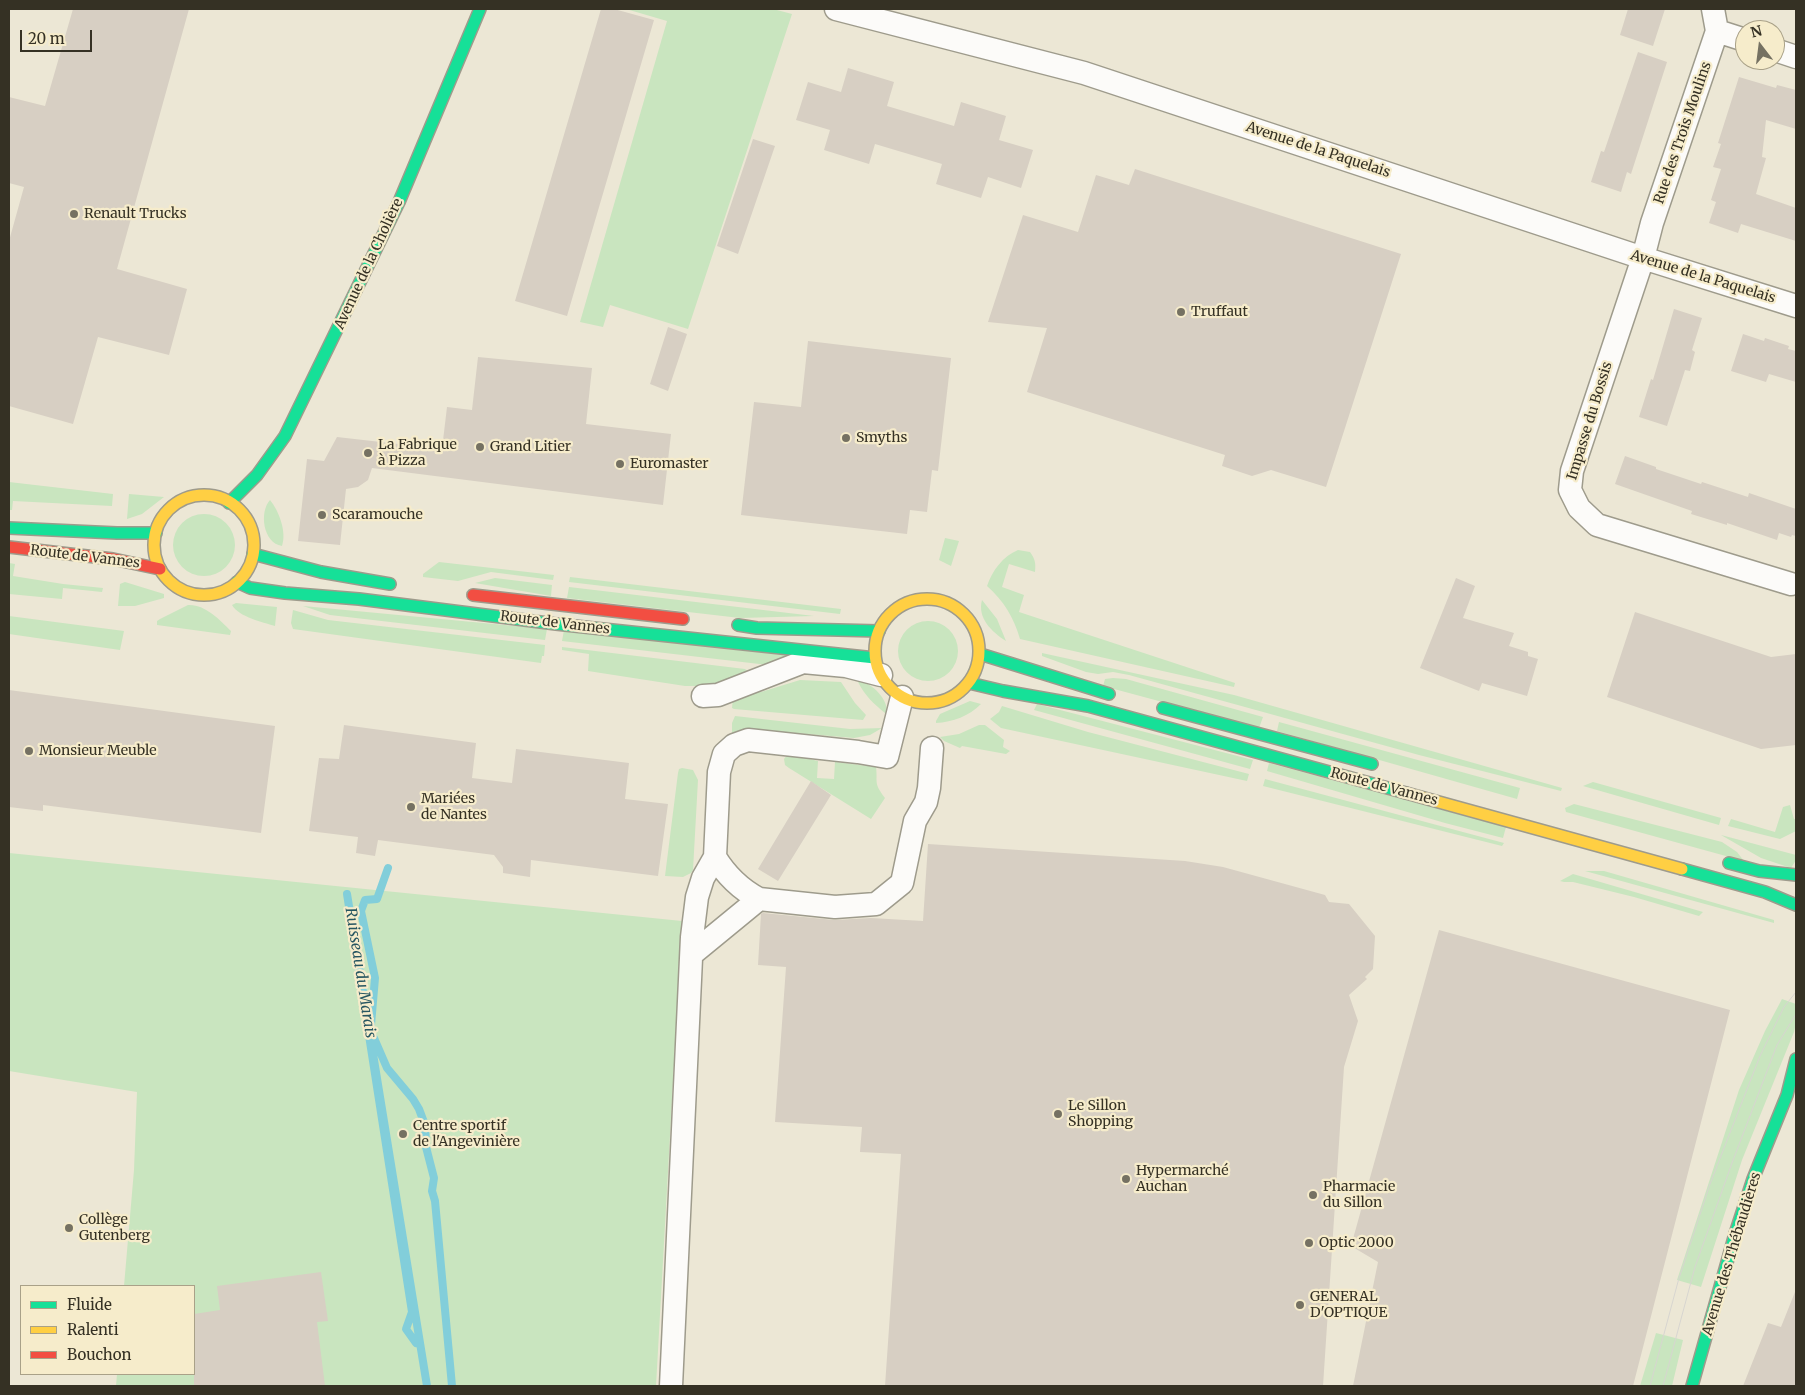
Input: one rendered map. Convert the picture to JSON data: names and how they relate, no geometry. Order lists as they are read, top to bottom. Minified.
{"streets":{"main road":["Avenue de la Cholière","Route de Vannes","Avenue des Thébaudières"],"street":["Rue des Trois Moulins","Avenue de la Paquelais","Impasse du Bossis"]},"crossings":[["Rue des Trois Moulins","Avenue de la Paquelais"],["Rue des Trois Moulins","Impasse du Bossis"],["Avenue de la Paquelais","Impasse du Bossis"],["Avenue de la Cholière","Route de Vannes"]],"water":["Ruisseau du Marais"],"places":["Renault Trucks","Truffaut","Smyths","Grand Litier","La Fabrique à Pizza","Euromaster","Scaramouche","Monsieur Meuble","Mariées de Nantes","Le Sillon Shopping","Centre sportif de l'Angevinière","Hypermarché Auchan","Pharmacie du Sillon","Collège Gutenberg","Optic 2000","GENERAL D'OPTIQUE"],"legend":["Fluide","Ralenti","Bouchon"],"scale_bar":"20 m","north":"top"}
